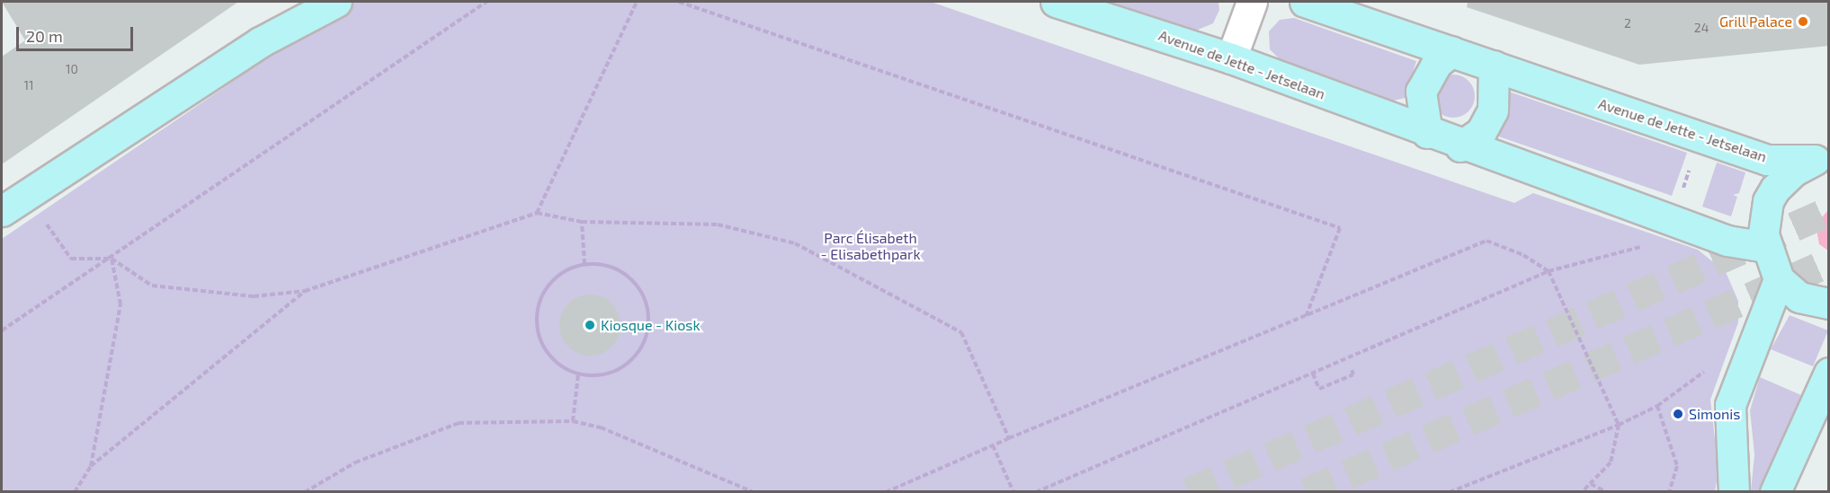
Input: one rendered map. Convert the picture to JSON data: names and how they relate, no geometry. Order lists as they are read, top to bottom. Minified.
{"streets":{"main road":["Avenue de Jette - Jetselaan"]},"parks":["Parc Élisabeth - Elisabethpark"],"places":["Grill Palace","Kiosque - Kiosk","Simonis"],"house_numbers":["2","24","10","11"],"scale_bar":"20 m"}
